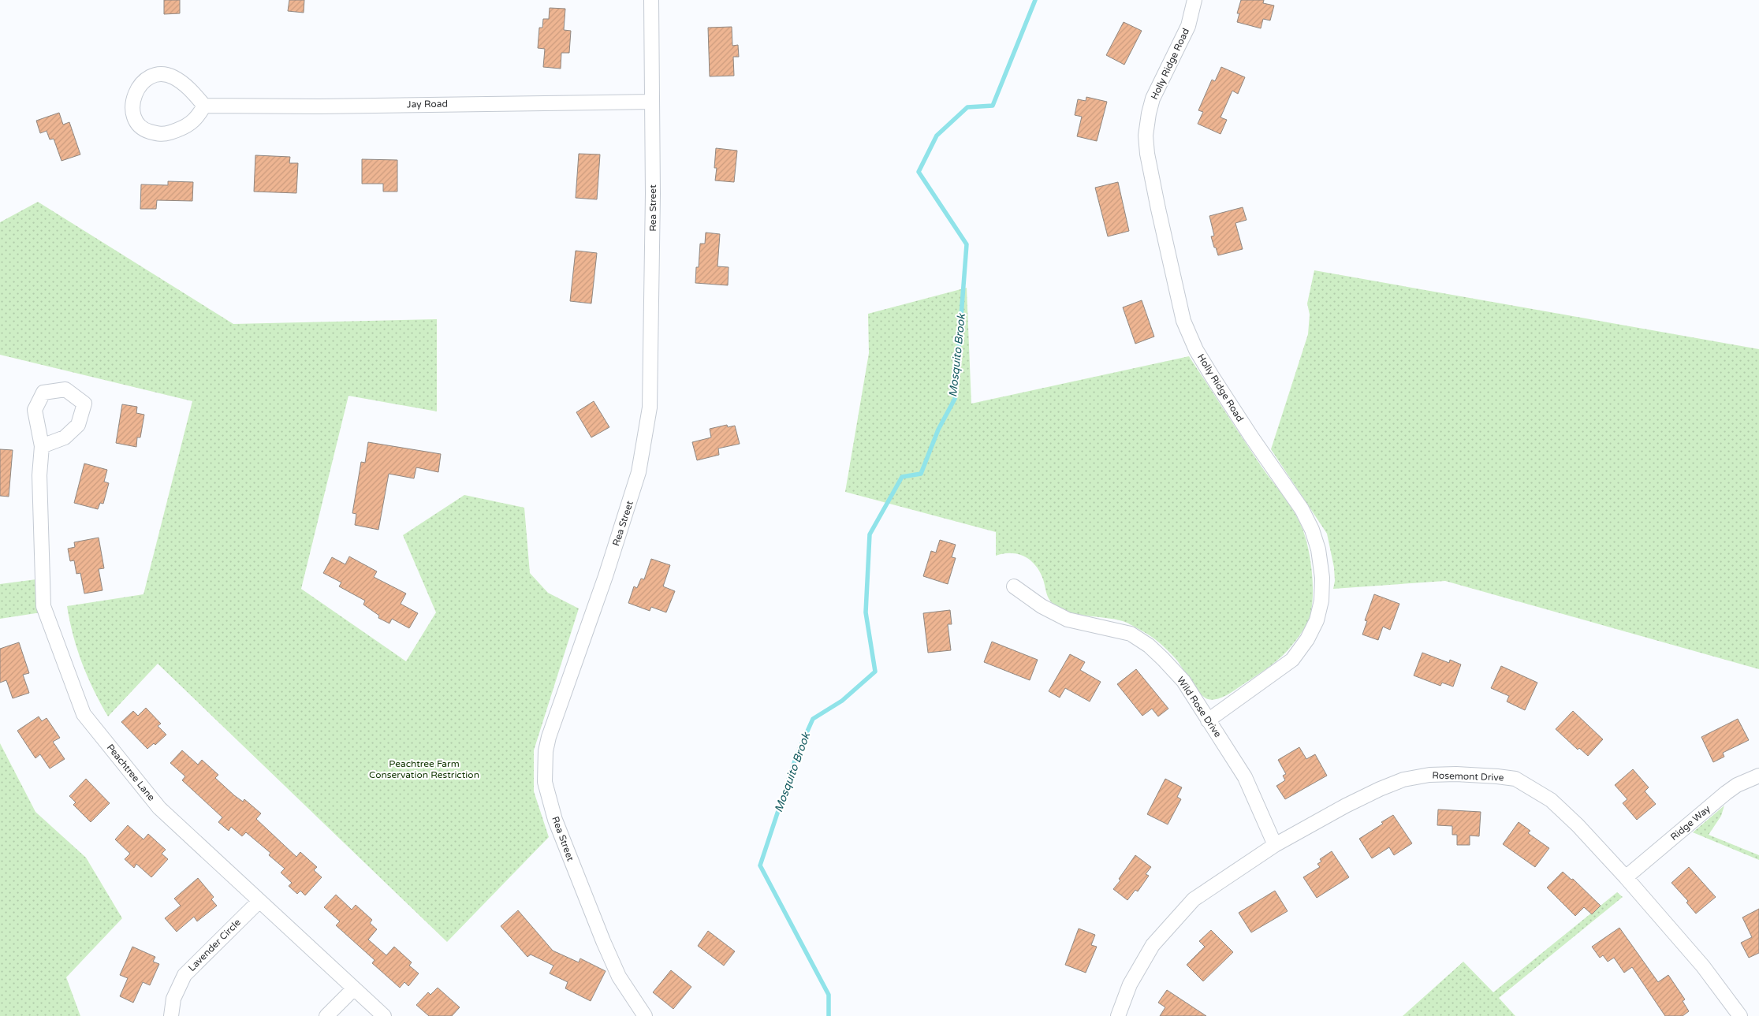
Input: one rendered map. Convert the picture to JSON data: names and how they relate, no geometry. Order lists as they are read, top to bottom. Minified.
{"streets":{"street":["Holly Ridge Road","Jay Road","Rea Street","Wild Rose Drive","Peachtree Lane","Rosemont Drive","Ridge Way","Lavender Circle"]},"crossings":[["Holly Ridge Road","Wild Rose Drive"],["Jay Road","Rea Street"],["Wild Rose Drive","Rosemont Drive"],["Peachtree Lane","Lavender Circle"],["Rosemont Drive","Ridge Way"]],"water":["Mosquito Brook"],"parks":["Peachtree Farm Conservation Restriction"]}
